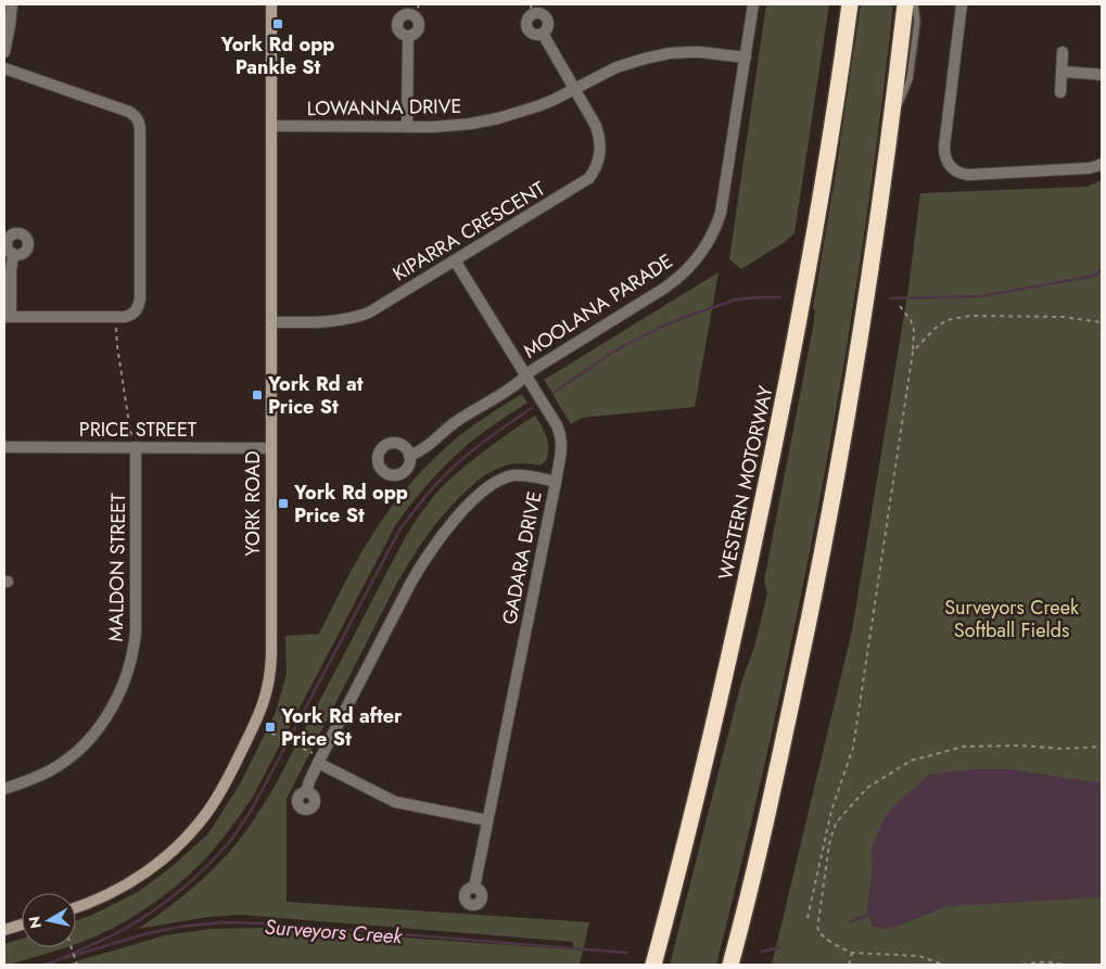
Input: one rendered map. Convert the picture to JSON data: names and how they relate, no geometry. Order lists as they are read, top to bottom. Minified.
{"streets":{"highway":["WESTERN MOTORWAY"],"street":["LOWANNA DRIVE","KIPARRA CRESCENT","MOOLANA PARADE","PRICE STREET","YORK ROAD","GADARA DRIVE","MALDON STREET"]},"crossings":[["LOWANNA DRIVE","KIPARRA CRESCENT"],["LOWANNA DRIVE","MOOLANA PARADE"],["LOWANNA DRIVE","YORK ROAD"],["KIPARRA CRESCENT","YORK ROAD"],["KIPARRA CRESCENT","GADARA DRIVE"],["MOOLANA PARADE","GADARA DRIVE"],["PRICE STREET","YORK ROAD"],["PRICE STREET","MALDON STREET"]],"water":["Surveyors Creek"],"parks":["Surveyors Creek Softball Fields"],"places":{"transit":["York Rd opp Pankle St","York Rd at Price St","York Rd opp Price St","York Rd after Price St"]},"north":"left"}
